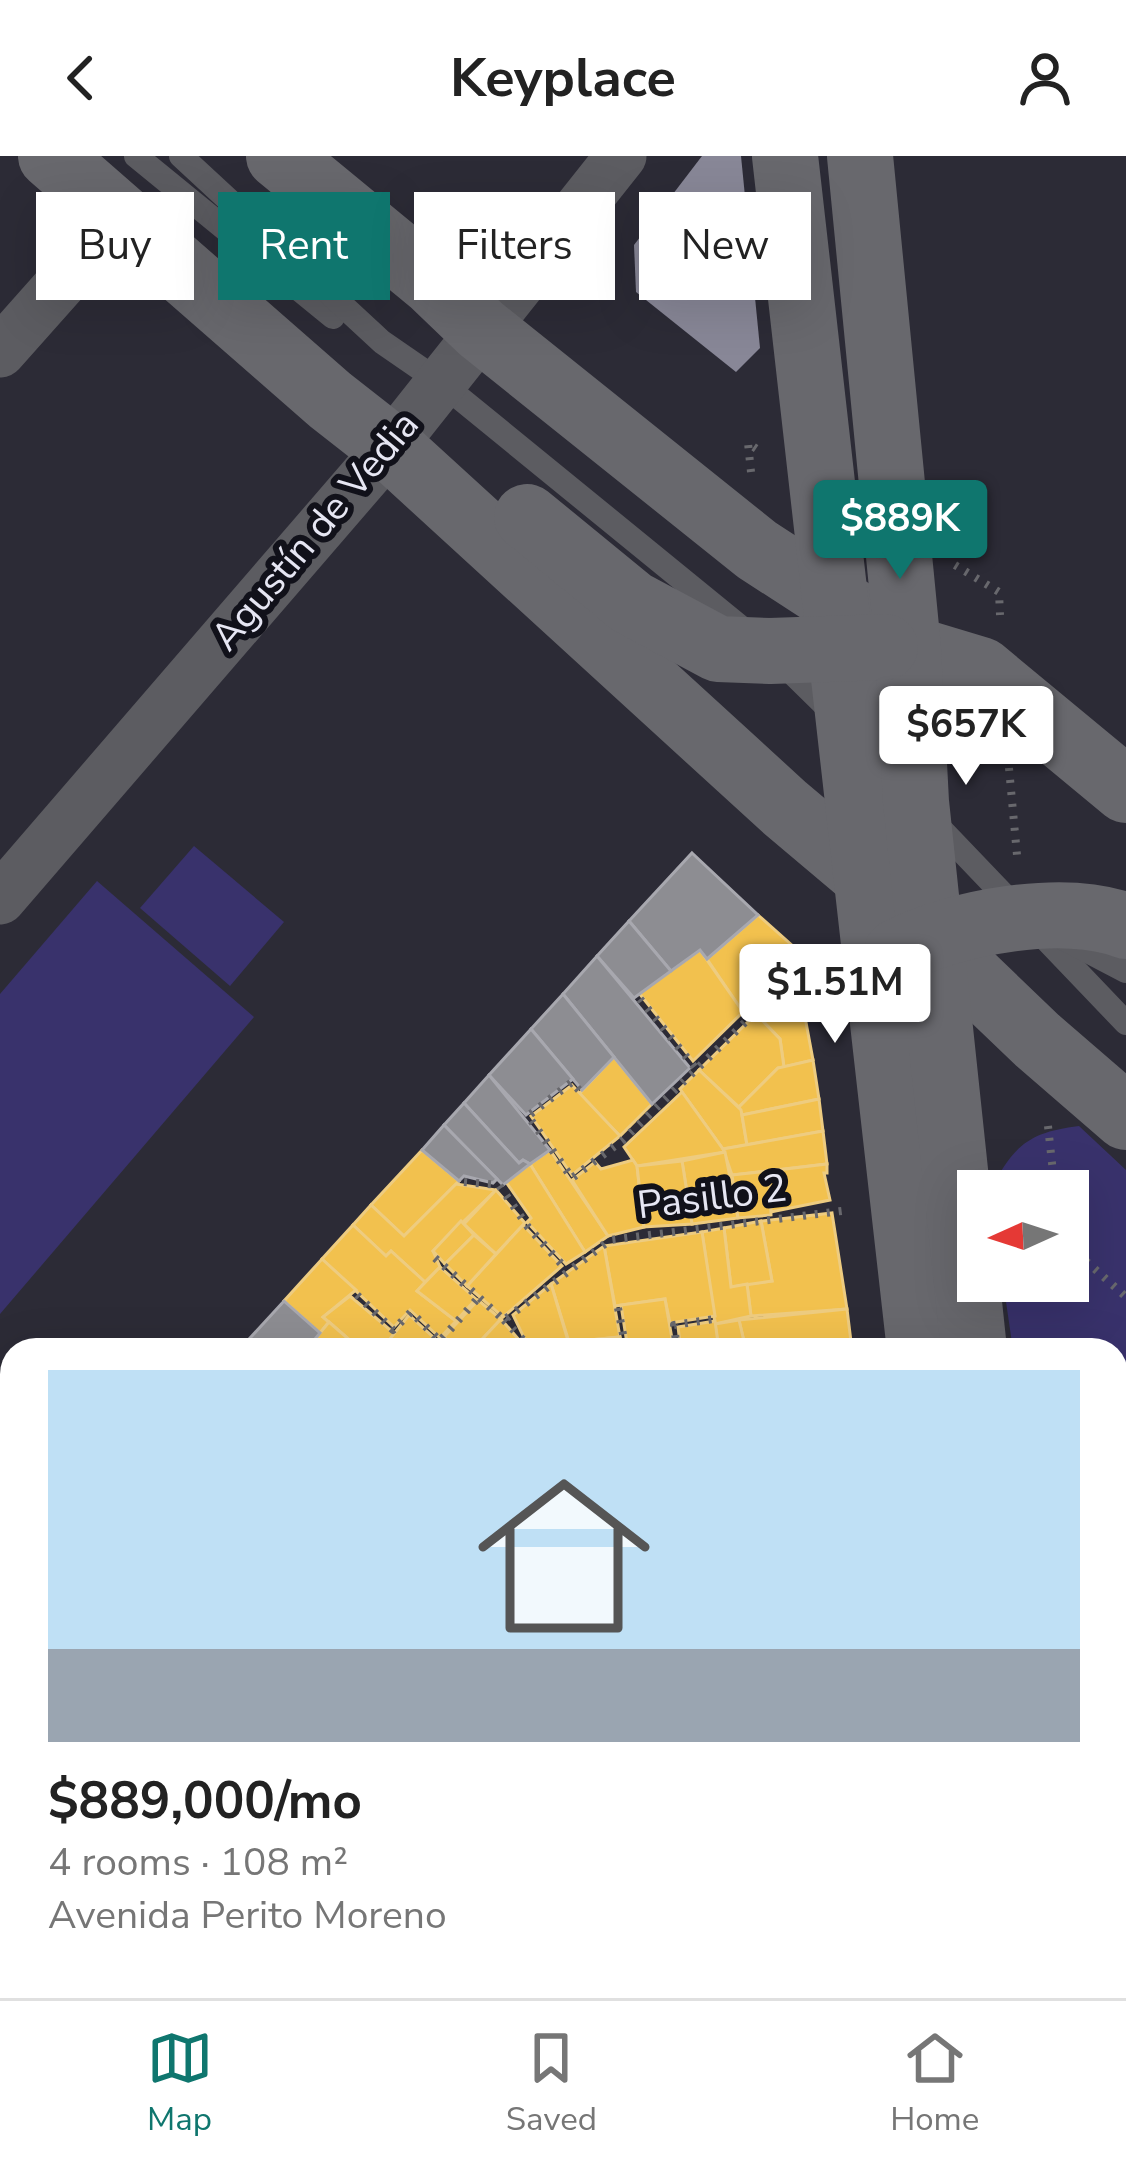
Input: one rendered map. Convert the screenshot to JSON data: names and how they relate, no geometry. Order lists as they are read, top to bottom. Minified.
{"streets":{"street":["Agustín de Vedia"],"path":["Pasillo 2"]},"north":"left","page":{"header":"Keyplace","chip":["Buy","Rent","Filters","New"],"price":["$889K","$657K","$1.51M"],"list":[{"name":"$889,000/mo","note":"4 rooms · 108 m² · Avenida Perito Moreno"}],"tabs":["Map","Saved","Home"]}}
